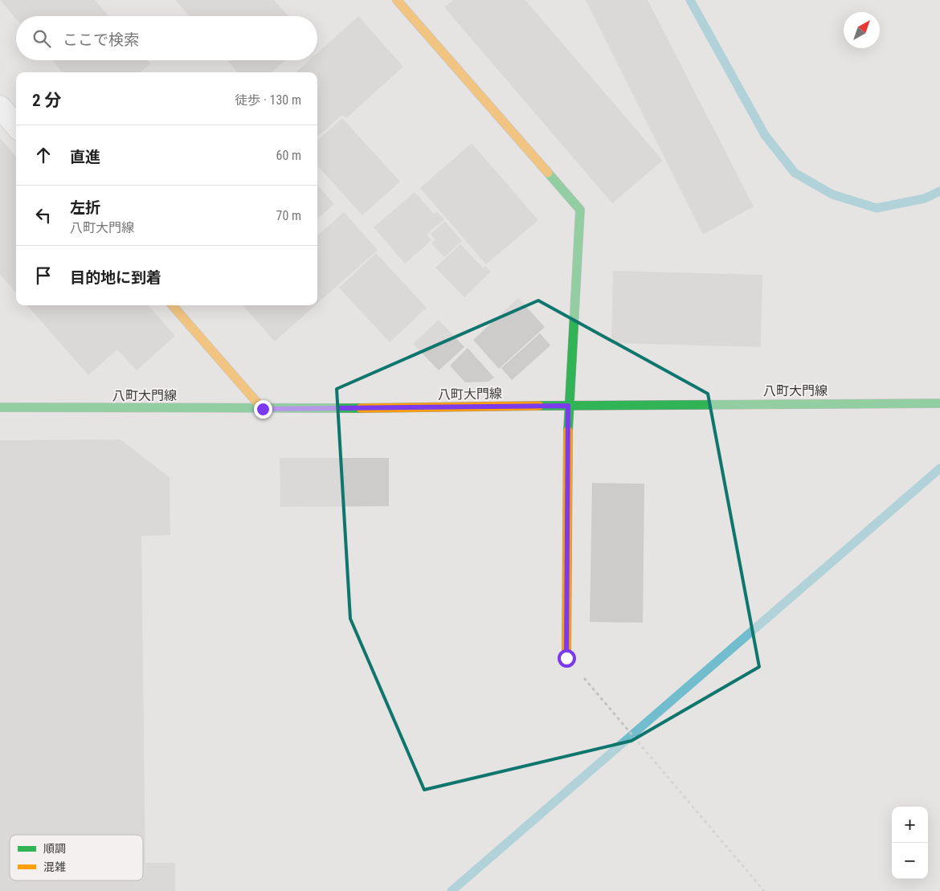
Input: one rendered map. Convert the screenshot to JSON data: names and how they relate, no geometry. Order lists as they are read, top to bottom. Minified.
{"streets":{"main road":["八町大門線"]},"legend":["順調","混雑"],"north":"top right","page":{"search":"ここで検索","heading":["2 分","徒歩 · 130 m"],"list":[["直進","60 m"],["左折","八町大門線","70 m"],"目的地に到着"],"map_buttons":["+","−"]}}
